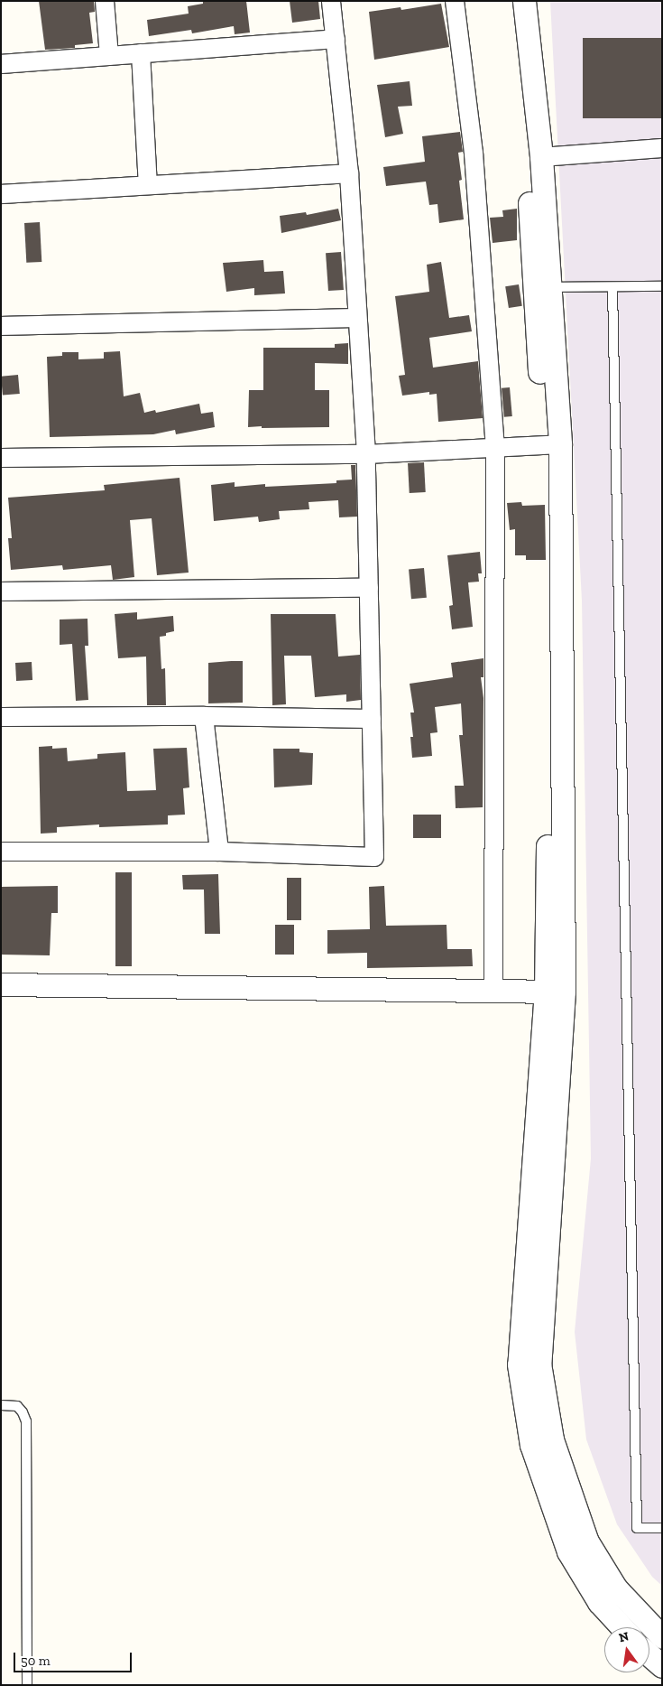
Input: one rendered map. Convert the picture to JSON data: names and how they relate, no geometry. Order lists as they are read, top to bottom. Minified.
{"scale_bar":"50 m","north":"top"}
